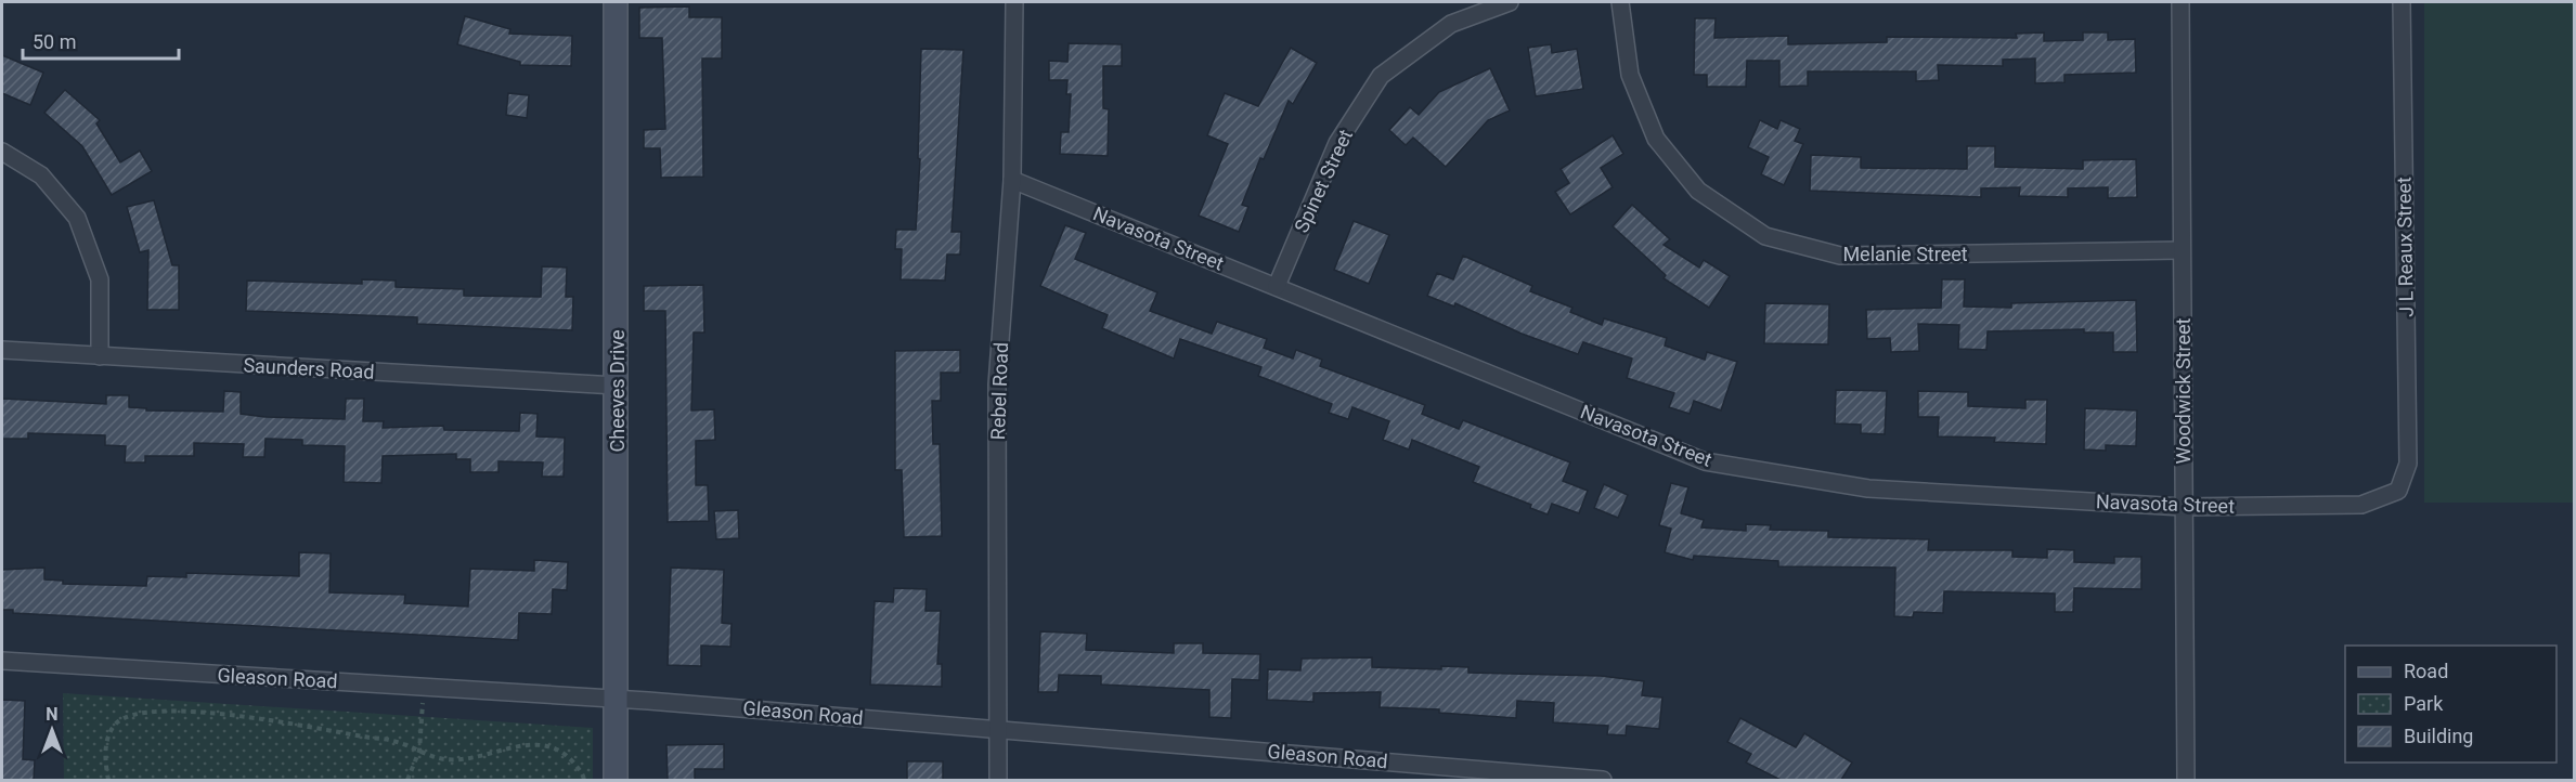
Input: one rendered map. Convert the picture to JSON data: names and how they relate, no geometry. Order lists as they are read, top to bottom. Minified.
{"streets":{"street":["Spinet Street","Navasota Street","J L Reaux Street","Melanie Street","Saunders Road","Cheeves Drive","Rebel Road","Woodwick Street","Gleason Road"]},"crossings":[["Spinet Street","Navasota Street"],["Navasota Street","J L Reaux Street"],["Navasota Street","Rebel Road"],["Navasota Street","Woodwick Street"],["Melanie Street","Woodwick Street"],["Saunders Road","Cheeves Drive"],["Cheeves Drive","Gleason Road"],["Rebel Road","Gleason Road"]],"legend":["Road","Park","Building"],"scale_bar":"50 m","north":"top"}
